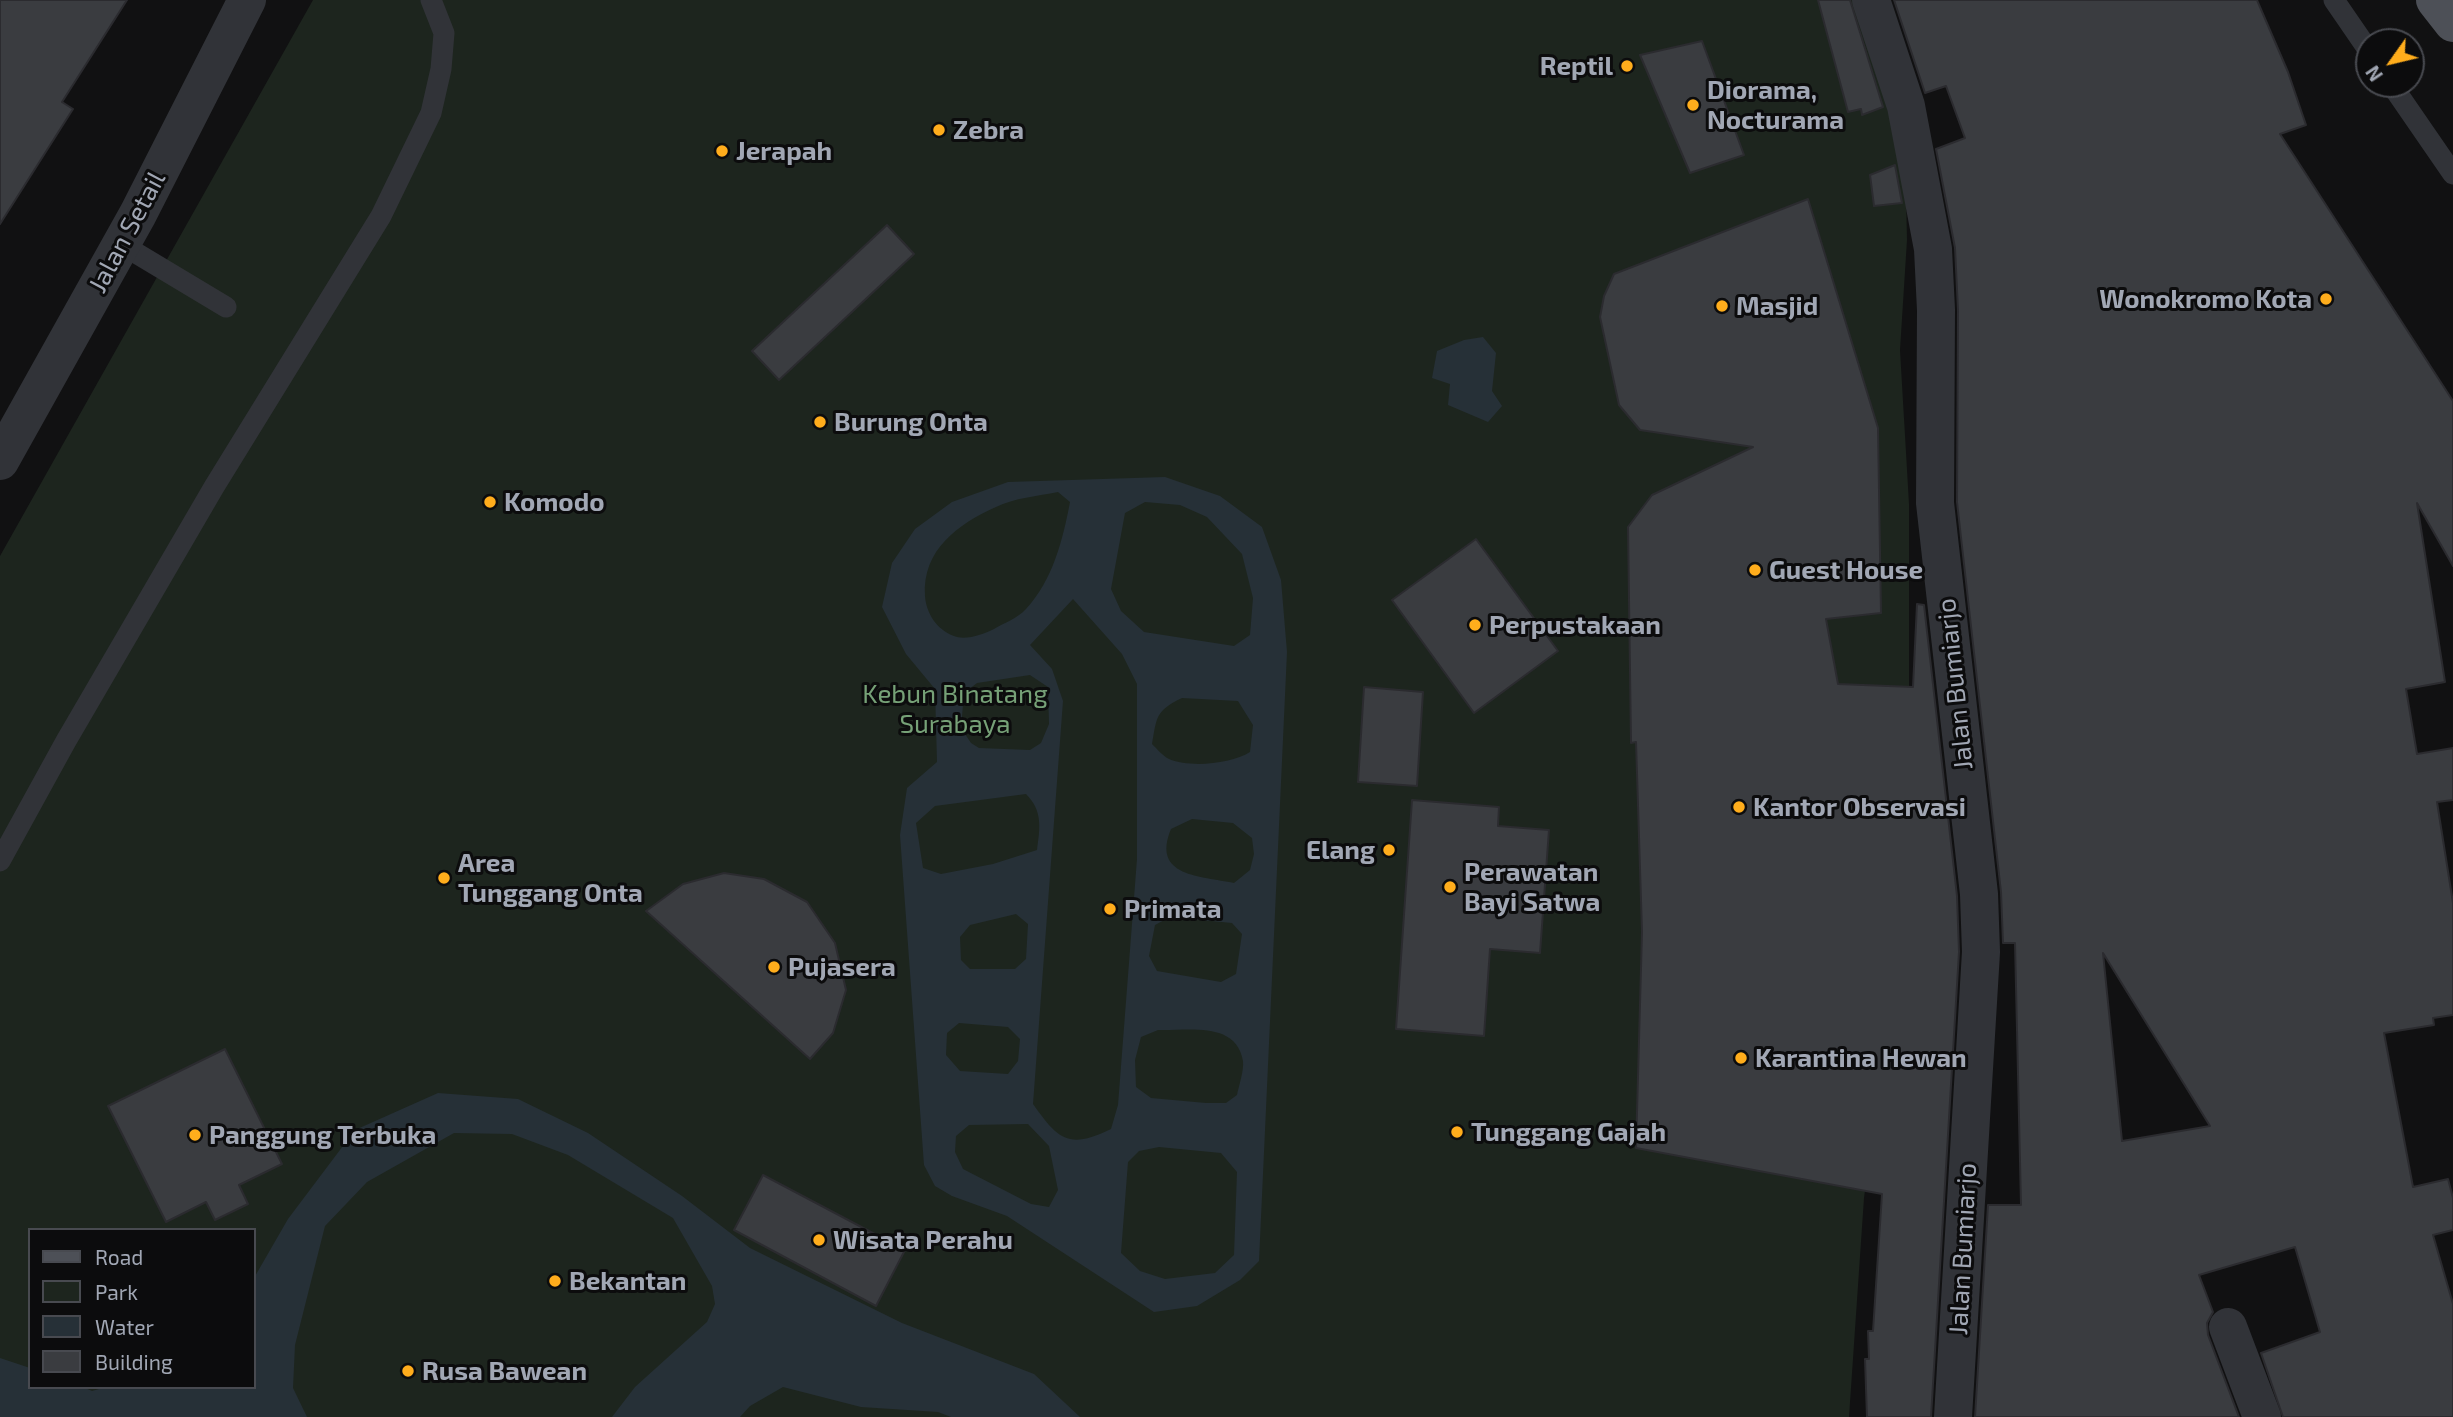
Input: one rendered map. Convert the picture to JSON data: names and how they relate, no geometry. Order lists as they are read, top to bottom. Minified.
{"streets":{"street":["Jalan Setail","Jalan Bumiarjo"]},"parks":["Kebun Binatang Surabaya"],"places":["Reptil","Diorama, Nocturama","Zebra","Jerapah","Wonokromo Kota","Masjid","Burung Onta","Komodo","Guest House","Perpustakaan","Kantor Observasi","Elang","Area Tunggang Onta","Perawatan Bayi Satwa","Primata","Pujasera","Karantina Hewan","Tunggang Gajah","Panggung Terbuka","Wisata Perahu","Bekantan","Rusa Bawean"],"legend":["Road","Park","Water","Building"],"north":"bottom left"}
